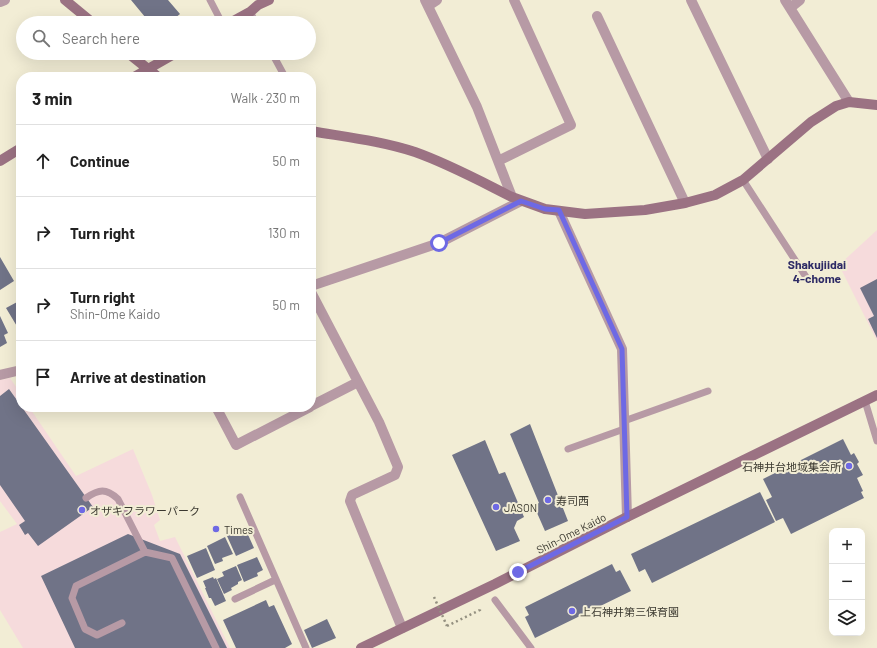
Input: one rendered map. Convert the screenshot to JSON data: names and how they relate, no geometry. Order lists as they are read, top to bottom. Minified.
{"streets":{"street":["Shin-Ome Kaido"]},"districts":["Shakujiidai 4-chome"],"places":["石神井台地域集会所","寿司西","JASON","オザキフラワーパーク","Times","上石神井第三保育園"],"page":{"search":"Search here","heading":["3 min","Walk · 230 m"],"list":[["Continue","50 m"],["Turn right","130 m"],["Turn right","Shin-Ome Kaido","50 m"],"Arrive at destination"],"map_buttons":["+","−"]}}
